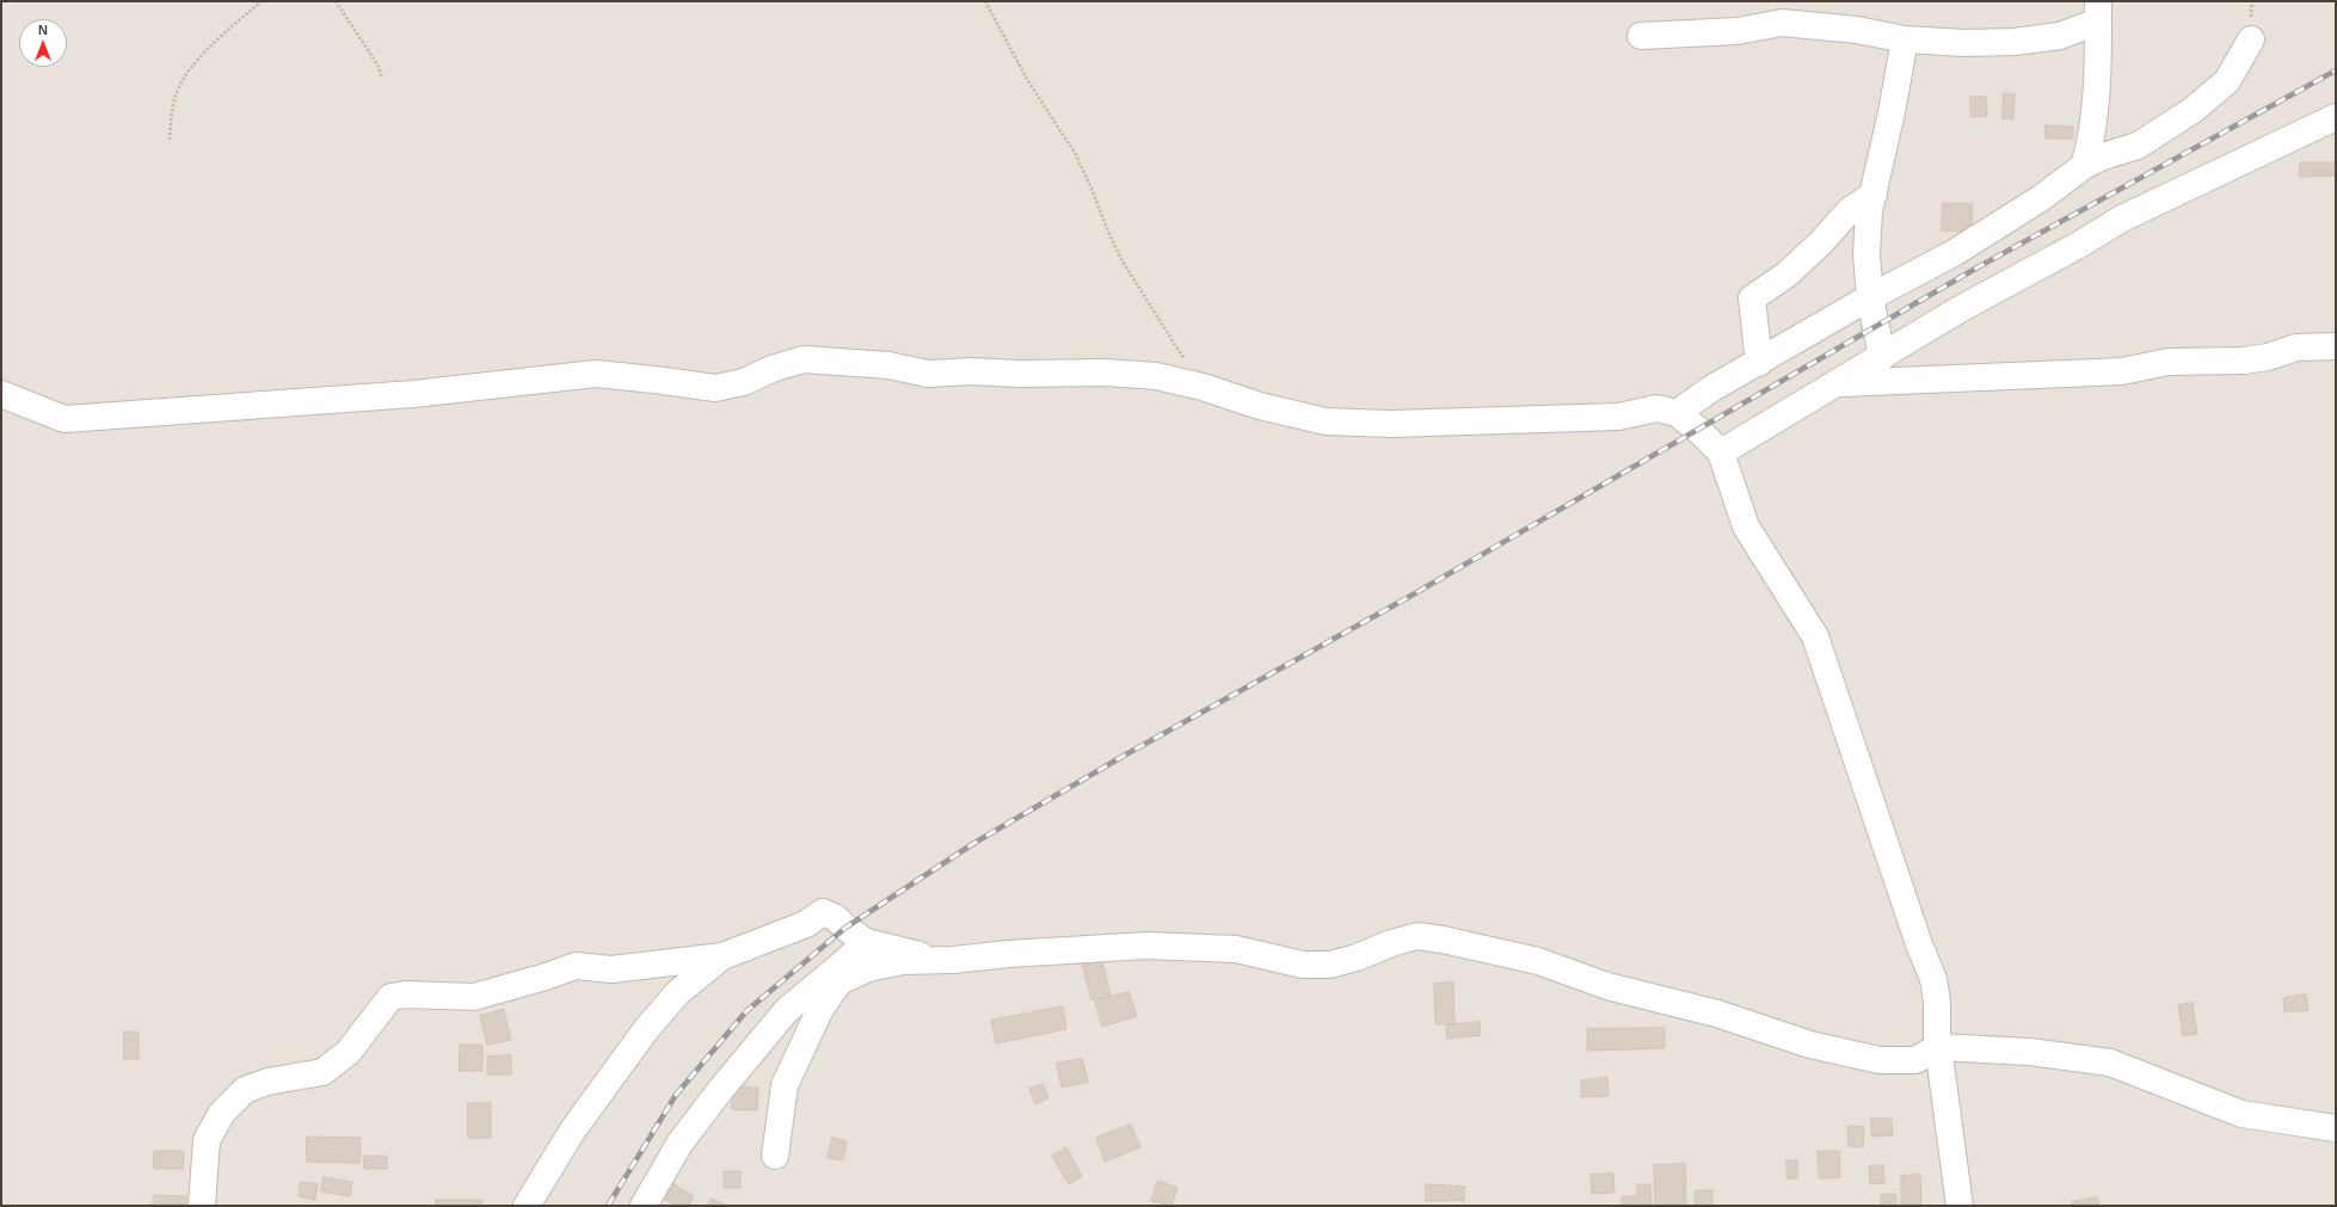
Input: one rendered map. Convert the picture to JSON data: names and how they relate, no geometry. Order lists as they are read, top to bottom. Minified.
{"north":"top"}
